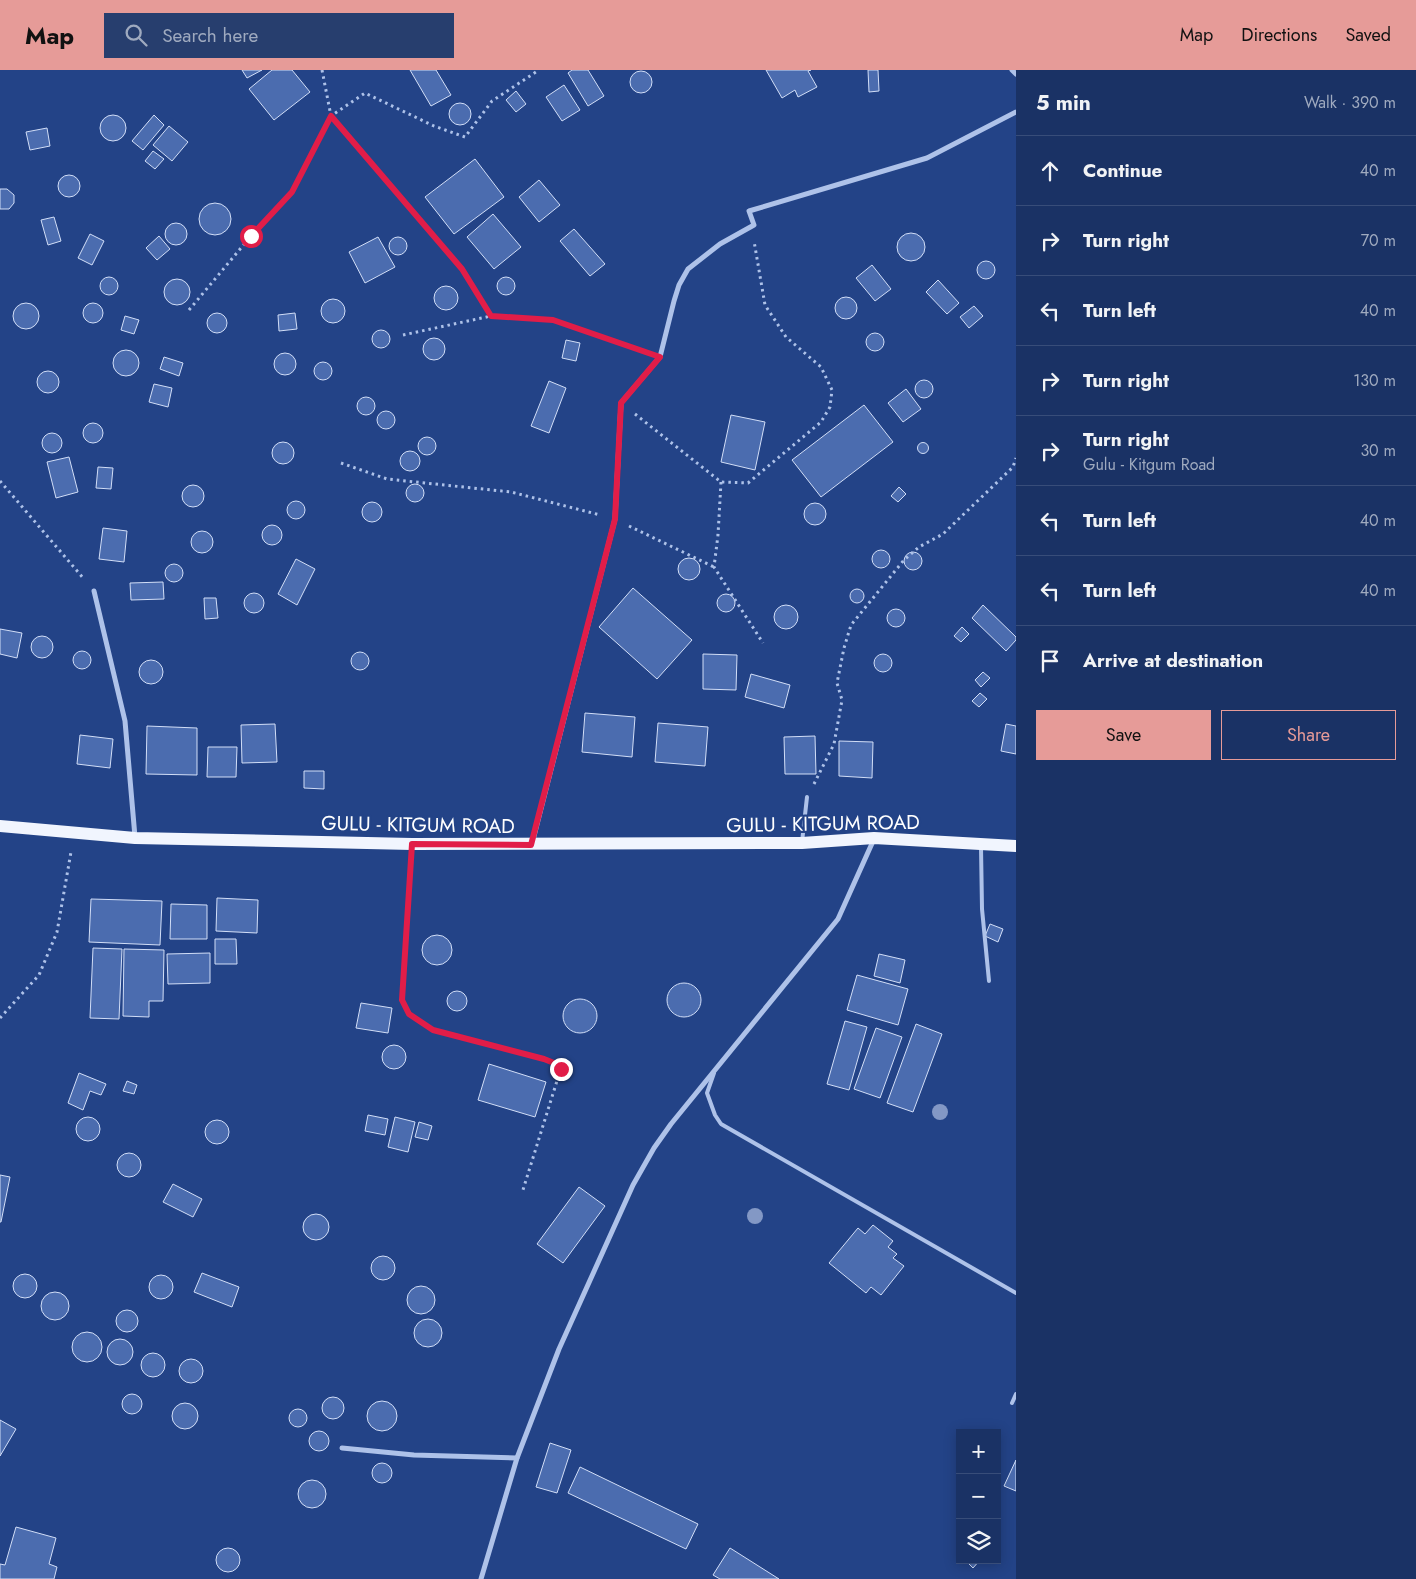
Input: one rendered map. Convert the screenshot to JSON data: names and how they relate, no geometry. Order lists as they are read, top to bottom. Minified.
{"streets":{"main road":["GULU - KITGUM ROAD"]},"page":{"header":"Map","search":"Search here","nav":["Map","Directions","Saved"],"heading":["5 min","Walk · 390 m"],"list":[["Continue","40 m"],["Turn right","70 m"],["Turn left","40 m"],["Turn right","130 m"],["Turn right","Gulu - Kitgum Road","30 m"],["Turn left","40 m"],["Turn left","40 m"],"Arrive at destination"],"buttons":["Save","Share"],"map_buttons":["+","−"]}}
